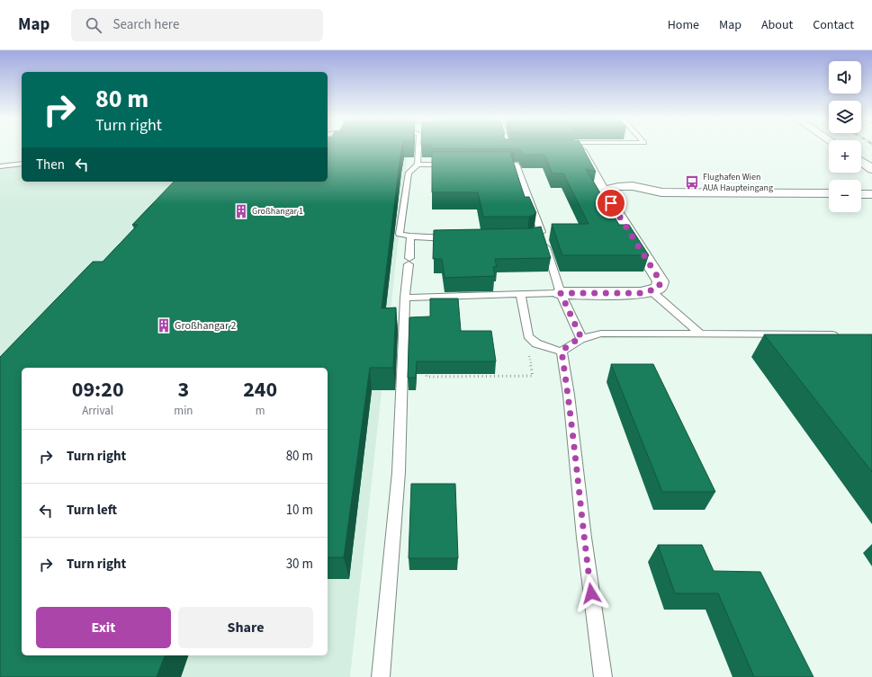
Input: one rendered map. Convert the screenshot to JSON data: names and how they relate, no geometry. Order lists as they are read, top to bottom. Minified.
{"places":{"bus stop":["Flughafen Wien AUA Haupteingang"],"building":["Großhangar 1","Großhangar 2"]},"page":{"header":"Map","search":"Search here","nav":["Home","Map","About","Contact"],"map_buttons":["+","−"],"turn":["80 m","Turn right"],"then":"Then","eta":["09:20","Arrival","3","min","240","m"],"list":[{"name":"Turn right","value":"80 m"},{"name":"Turn left","value":"10 m"},{"name":"Turn right","value":"30 m"}],"buttons":["Exit","Share"]}}
